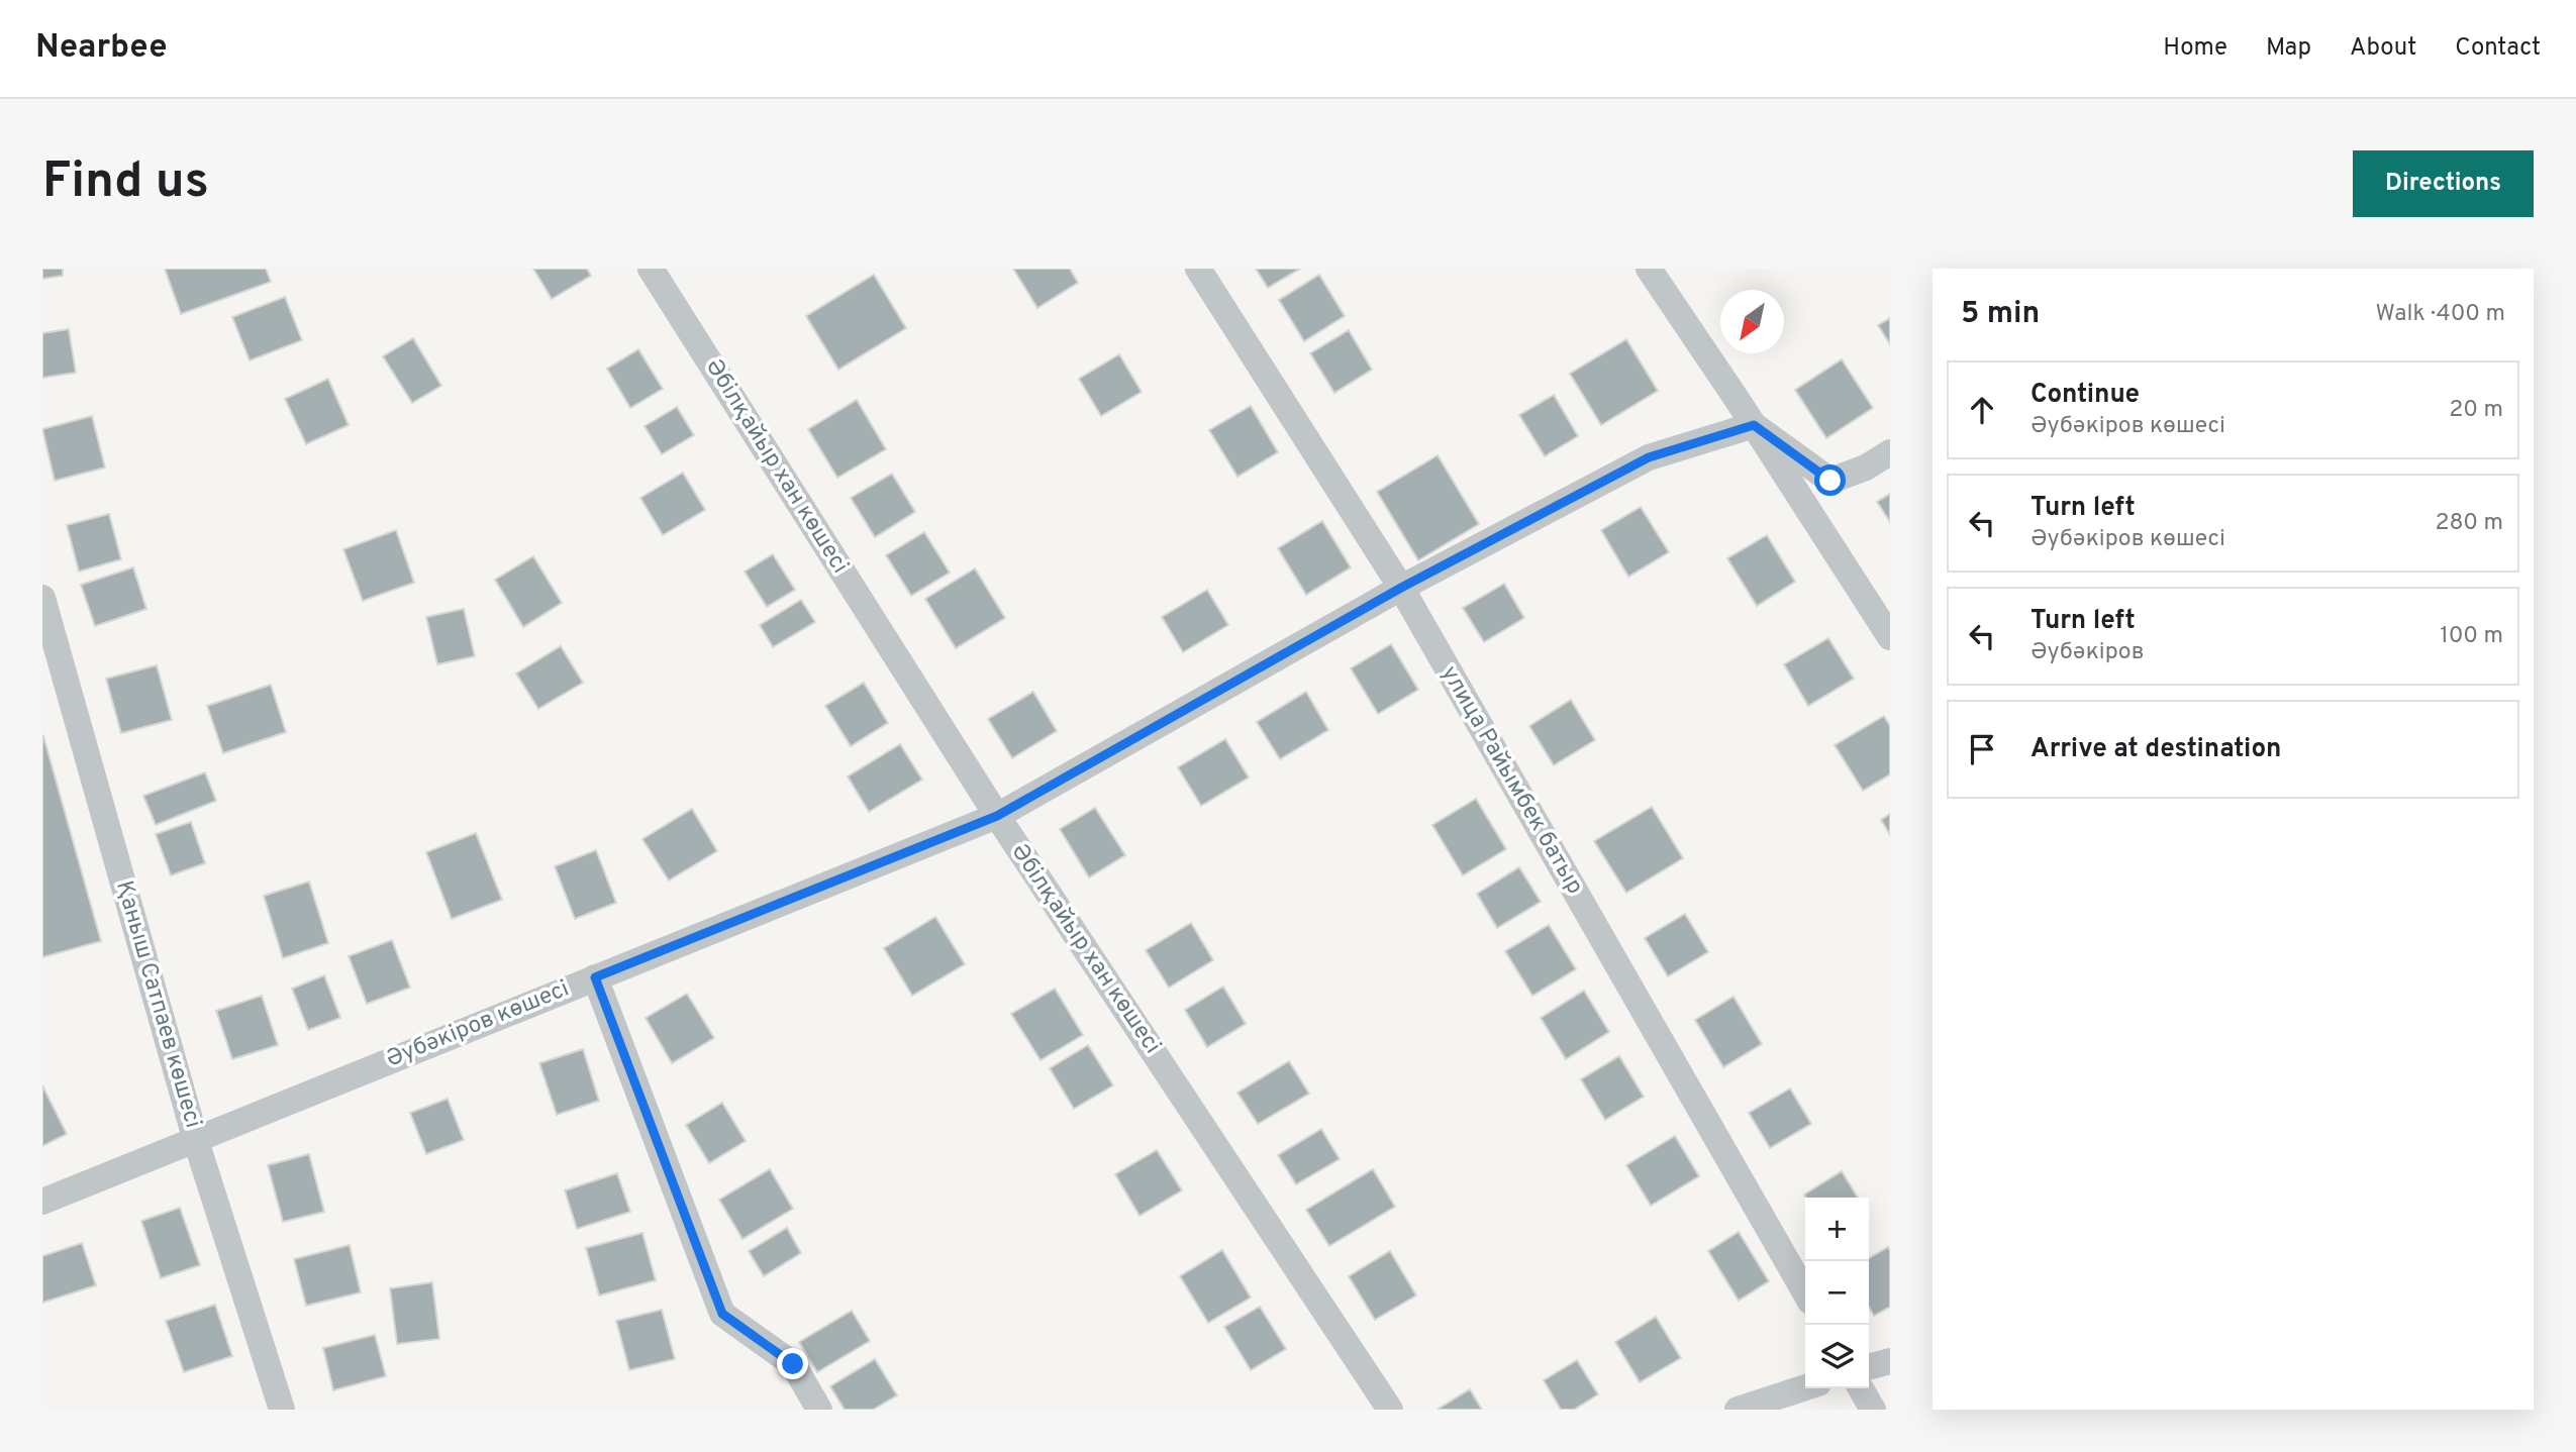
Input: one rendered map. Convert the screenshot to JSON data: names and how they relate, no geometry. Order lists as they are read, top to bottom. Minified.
{"streets":{"street":["Әбілқайыр хан көшесі","улица Райымбек батыр","Қаныш Сатпаев көшесі","Әубәкіров көшесі"]},"crossings":[["Әбілқайыр хан көшесі","Әубәкіров көшесі"],["улица Райымбек батыр","Әубәкіров көшесі"],["Қаныш Сатпаев көшесі","Әубәкіров көшесі"]],"north":"bottom left","page":{"header":"Nearbee","nav":["Home","Map","About","Contact"],"buttons":"Directions","title":"Find us","heading":["5 min","Walk · 400 m"],"list":[["Continue","Әубәкіров көшесі","20 m"],["Turn left","Әубәкіров көшесі","280 m"],["Turn left","Әубәкіров","100 m"],"Arrive at destination"],"map_buttons":["+","−"]}}
